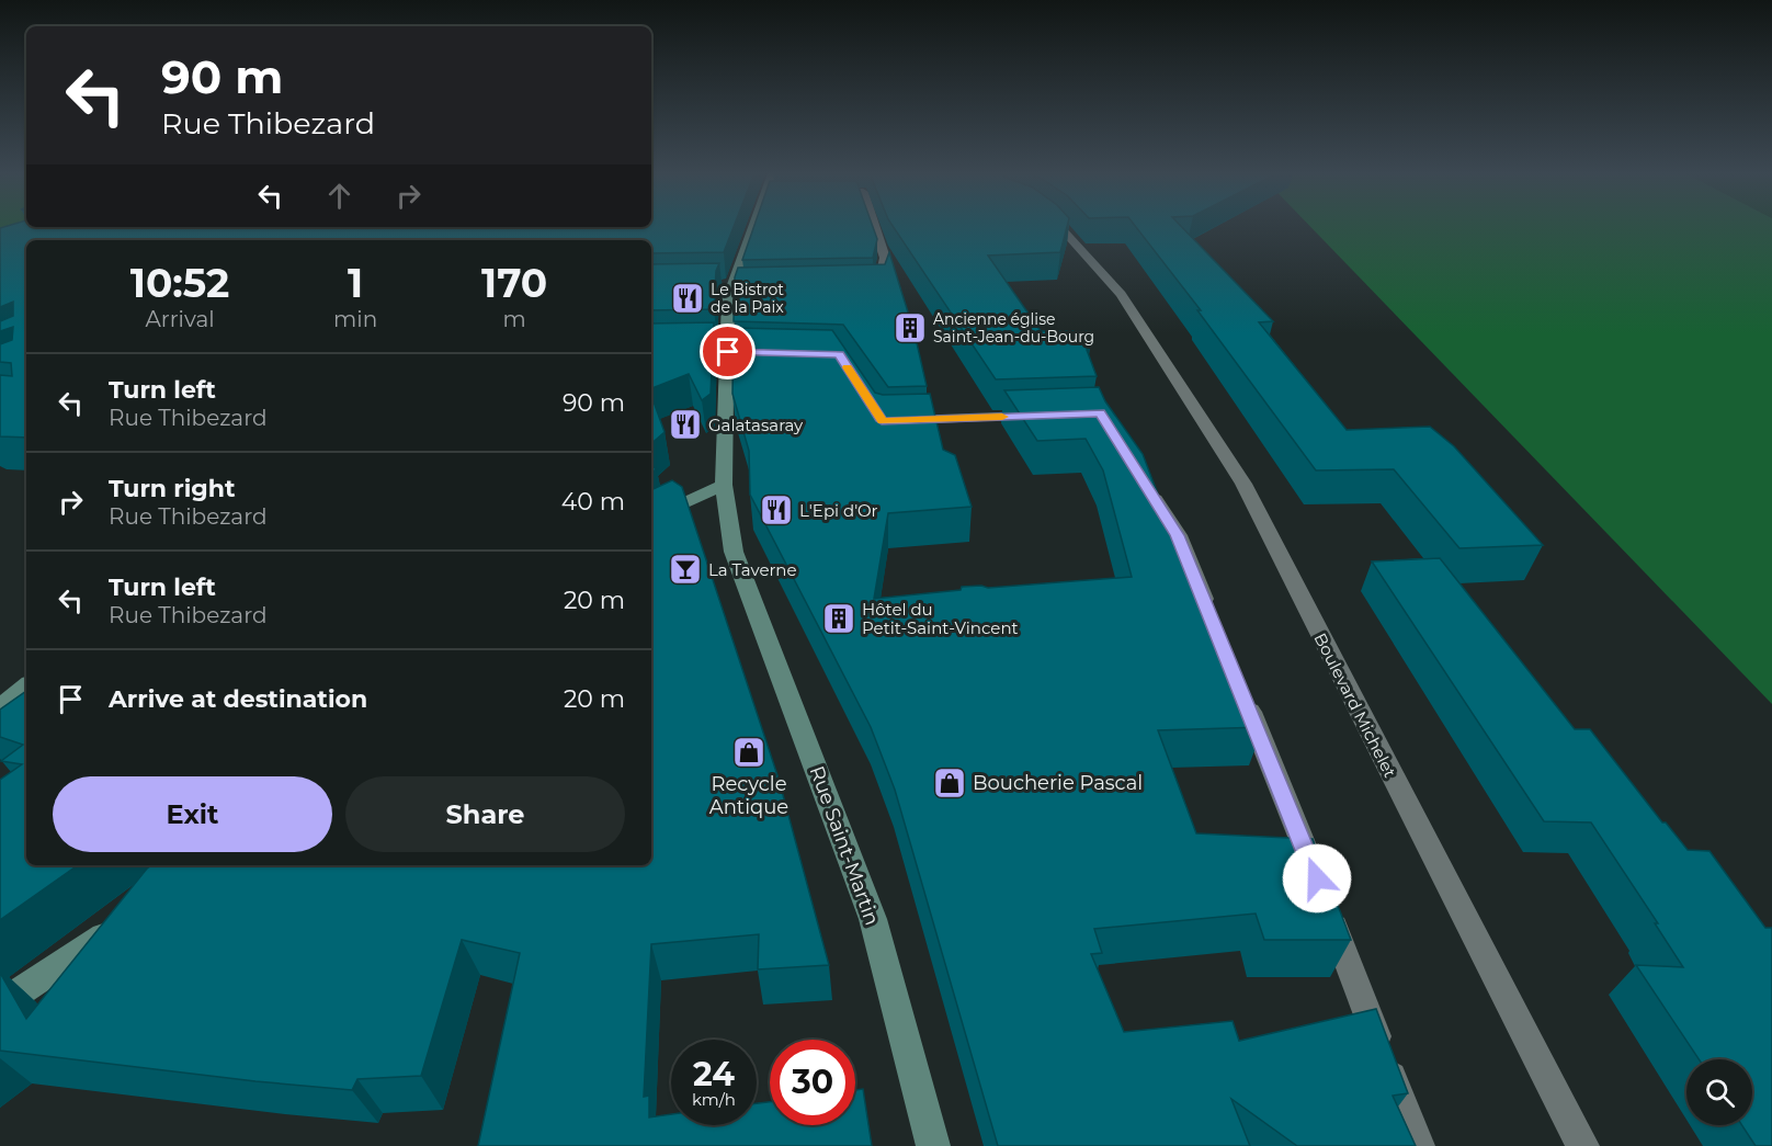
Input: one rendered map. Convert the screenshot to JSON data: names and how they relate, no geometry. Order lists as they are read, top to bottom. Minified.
{"streets":{"main road":["Rue Saint-Martin"],"street":["Boulevard Michelet"]},"places":{"restaurant":["Le Bistrot de la Paix","Galatasaray","L'Epi d'Or"],"building":["Ancienne église Saint-Jean-du-Bourg","Hôtel du Petit-Saint-Vincent"],"bar":["La Taverne"],"shop":["Recycle Antique","Boucherie Pascal"]},"page":{"turn":["90 m","Rue Thibezard"],"eta":["10:52","Arrival","1","min","170","m"],"list":[{"name":"Turn left","note":"Rue Thibezard","value":"90 m"},{"name":"Turn right","note":"Rue Thibezard","value":"40 m"},{"name":"Turn left","note":"Rue Thibezard","value":"20 m"},{"name":"Arrive at destination","value":"20 m"}],"buttons":["Exit","Share"],"speed":"24 km/h","limit":"30"}}
